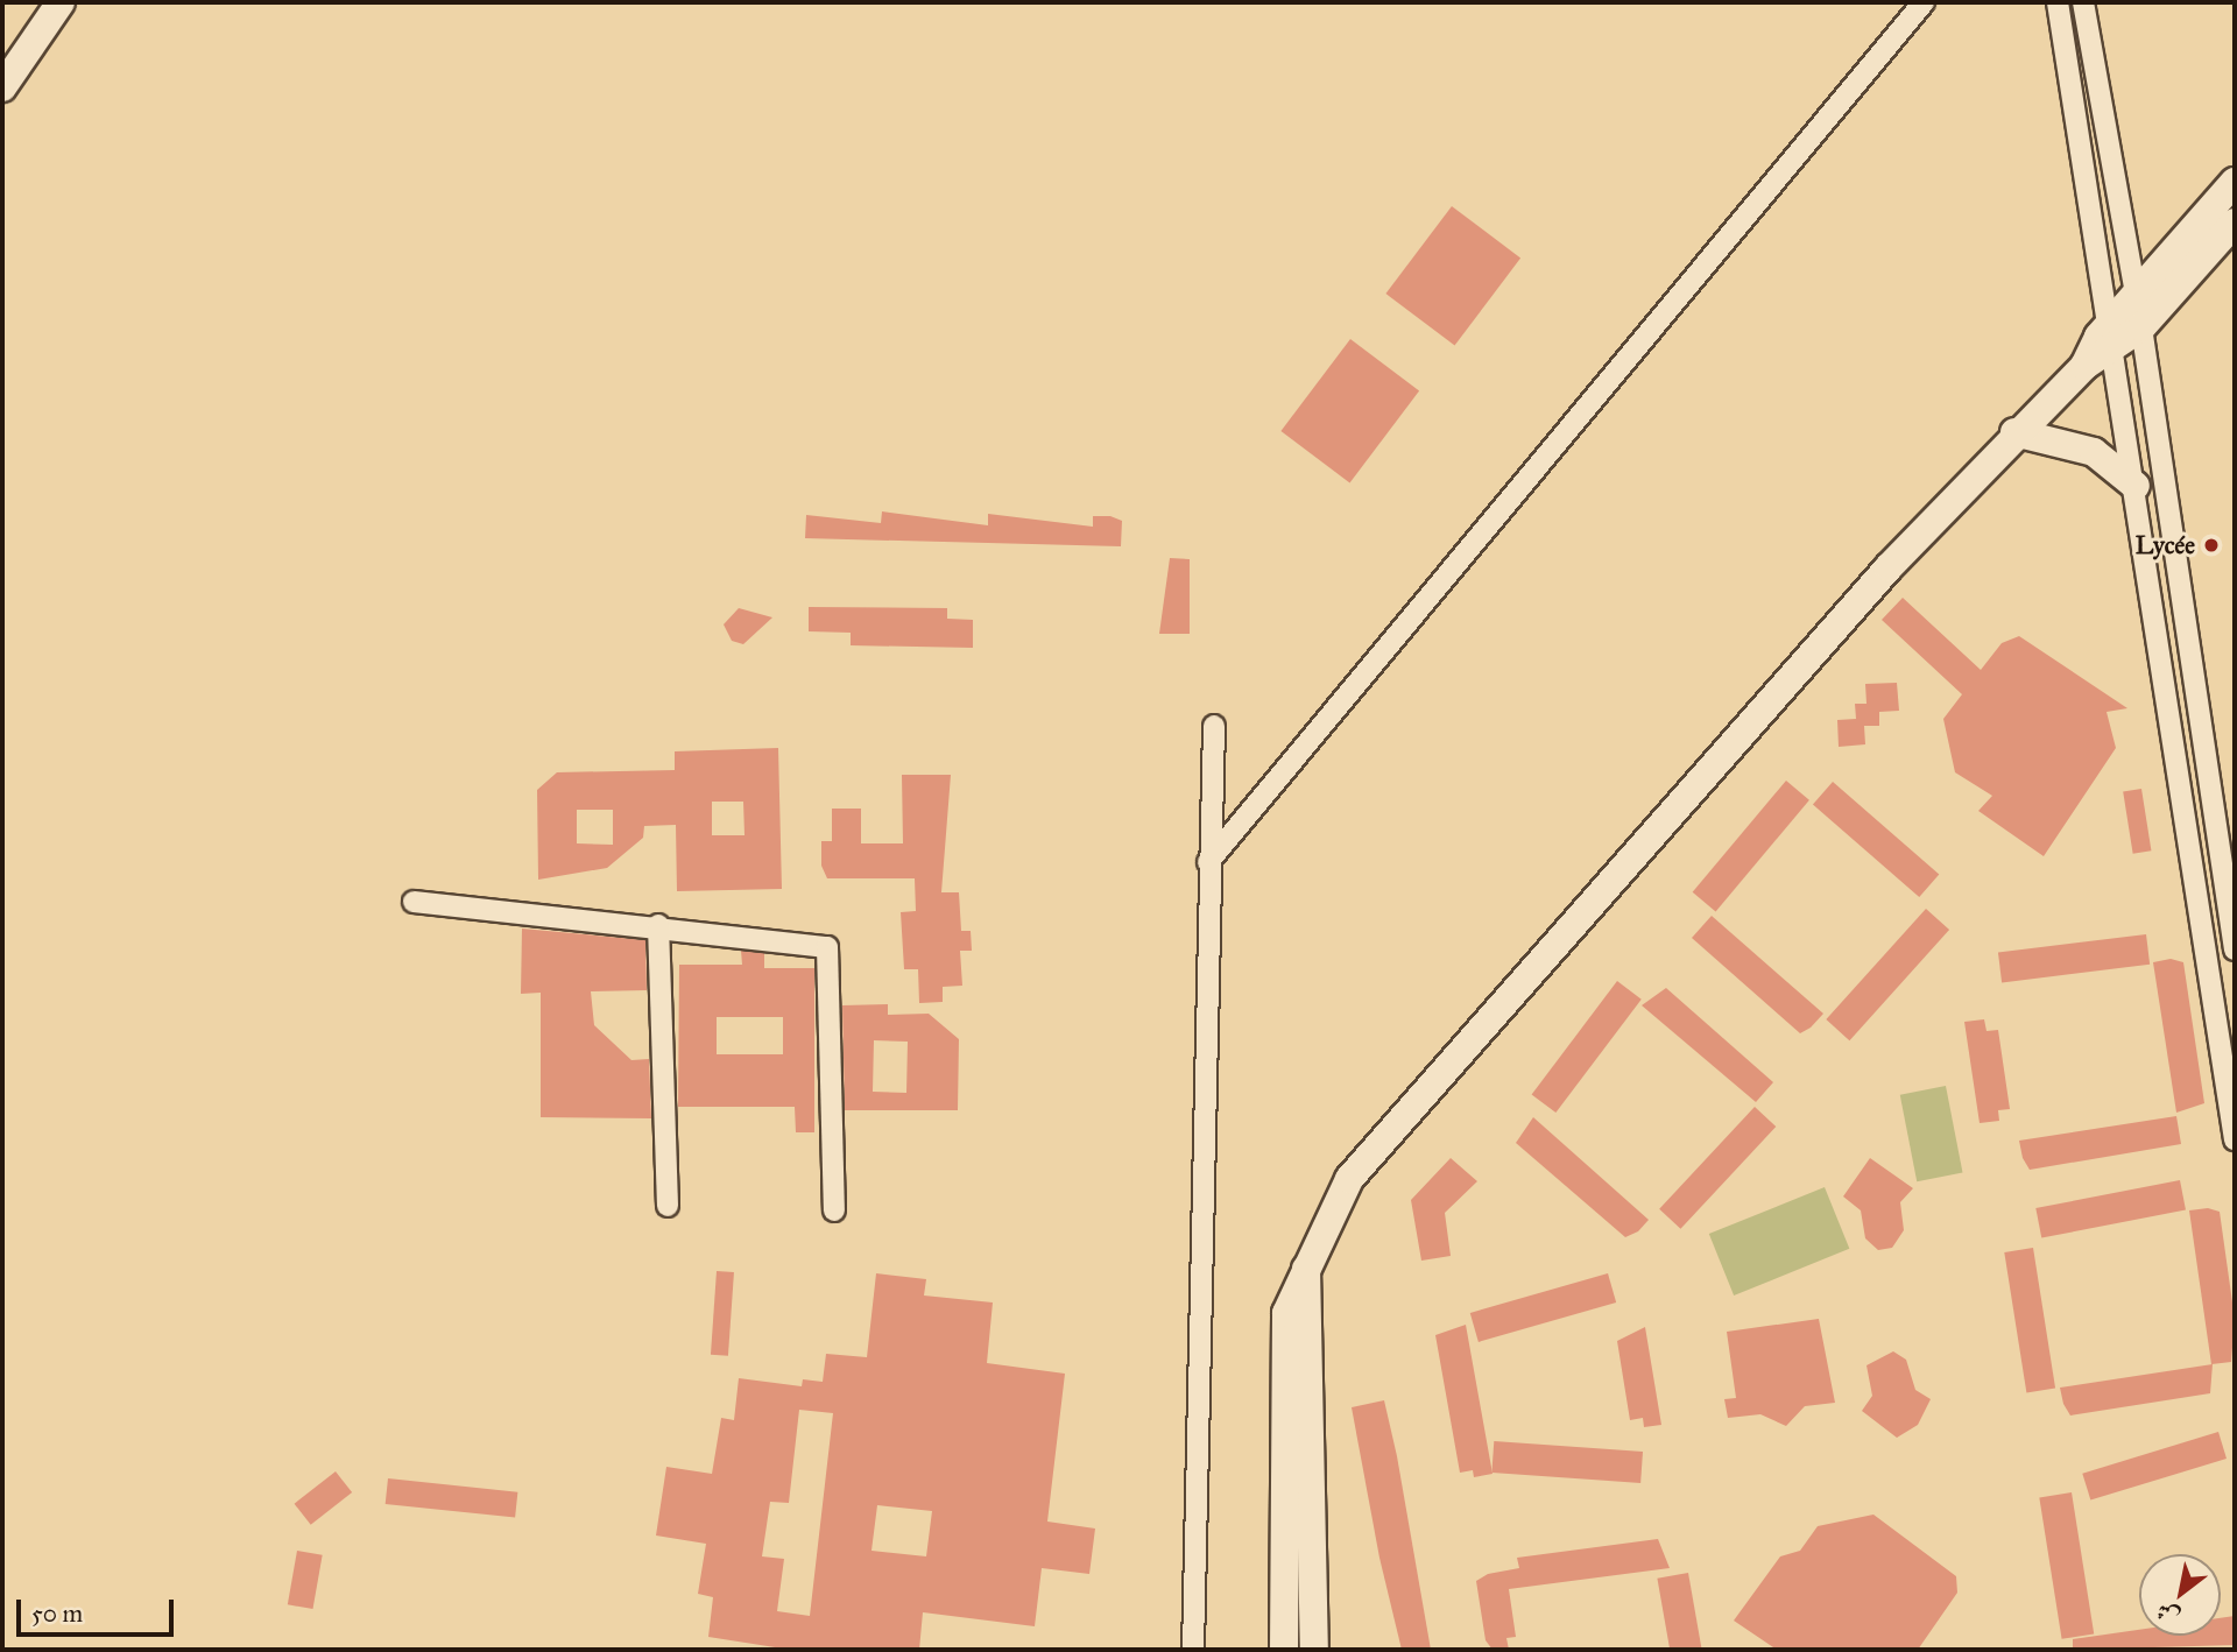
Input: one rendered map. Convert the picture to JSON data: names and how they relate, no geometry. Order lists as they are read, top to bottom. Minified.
{"places":["Lycée"],"scale_bar":"50 m","north":"bottom left"}
